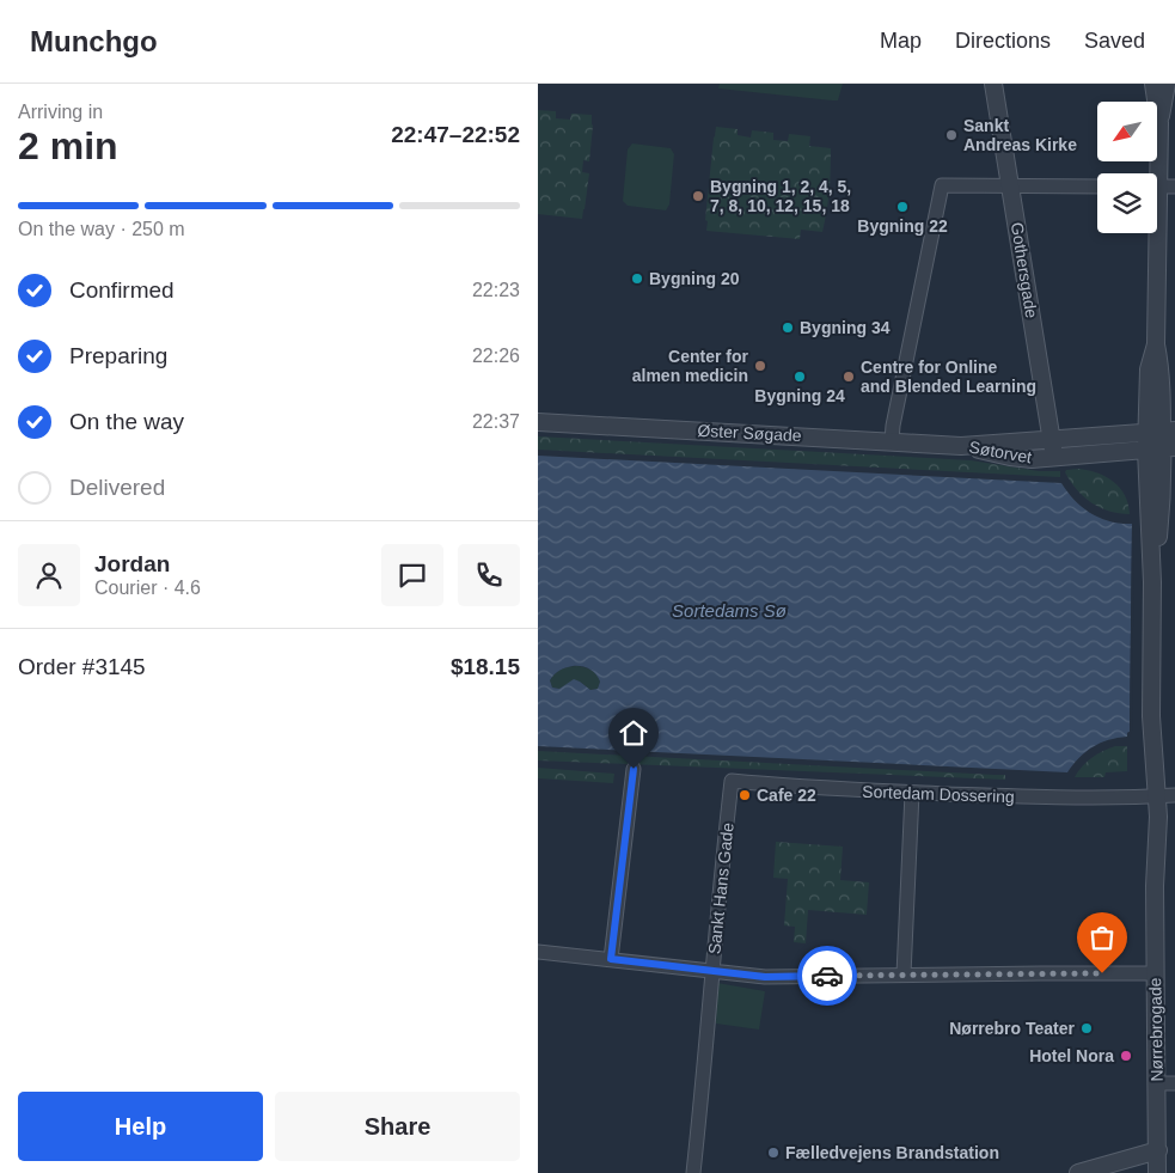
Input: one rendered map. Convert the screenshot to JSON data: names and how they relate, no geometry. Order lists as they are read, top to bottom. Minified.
{"streets":{"street":["Gothersgade","Øster Søgade","Søtorvet","Sortedam Dossering","Sankt Hans Gade","Nørrebrogade"]},"crossings":[["Gothersgade","Søtorvet"],["Øster Søgade","Søtorvet"],["Søtorvet","Nørrebrogade"],["Sortedam Dossering","Sankt Hans Gade"],["Sortedam Dossering","Nørrebrogade"]],"water":["Sortedams Sø"],"places":["Sankt Andreas Kirke","Bygning 1, 2, 4, 5, 7, 8, 10, 12, 15, 18","Bygning 22","Bygning 20","Bygning 34","Center for almen medicin","Bygning 24","Centre for Online and Blended Learning","Cafe 22","Nørrebro Teater","Hotel Nora","Fælledvejens Brandstation"],"north":"bottom left","page":{"header":"Munchgo","nav":["Map","Directions","Saved"],"heading":["2 min","Arriving in","22:47–22:52"],"panel":["Jordan","Courier · 4.6","Order #3145","$18.15"],"bar":"On the way · 250 m","list":[["Confirmed","22:23"],["Preparing","22:26"],["On the way","22:37"],"Delivered"],"buttons":["Help","Share"]}}
